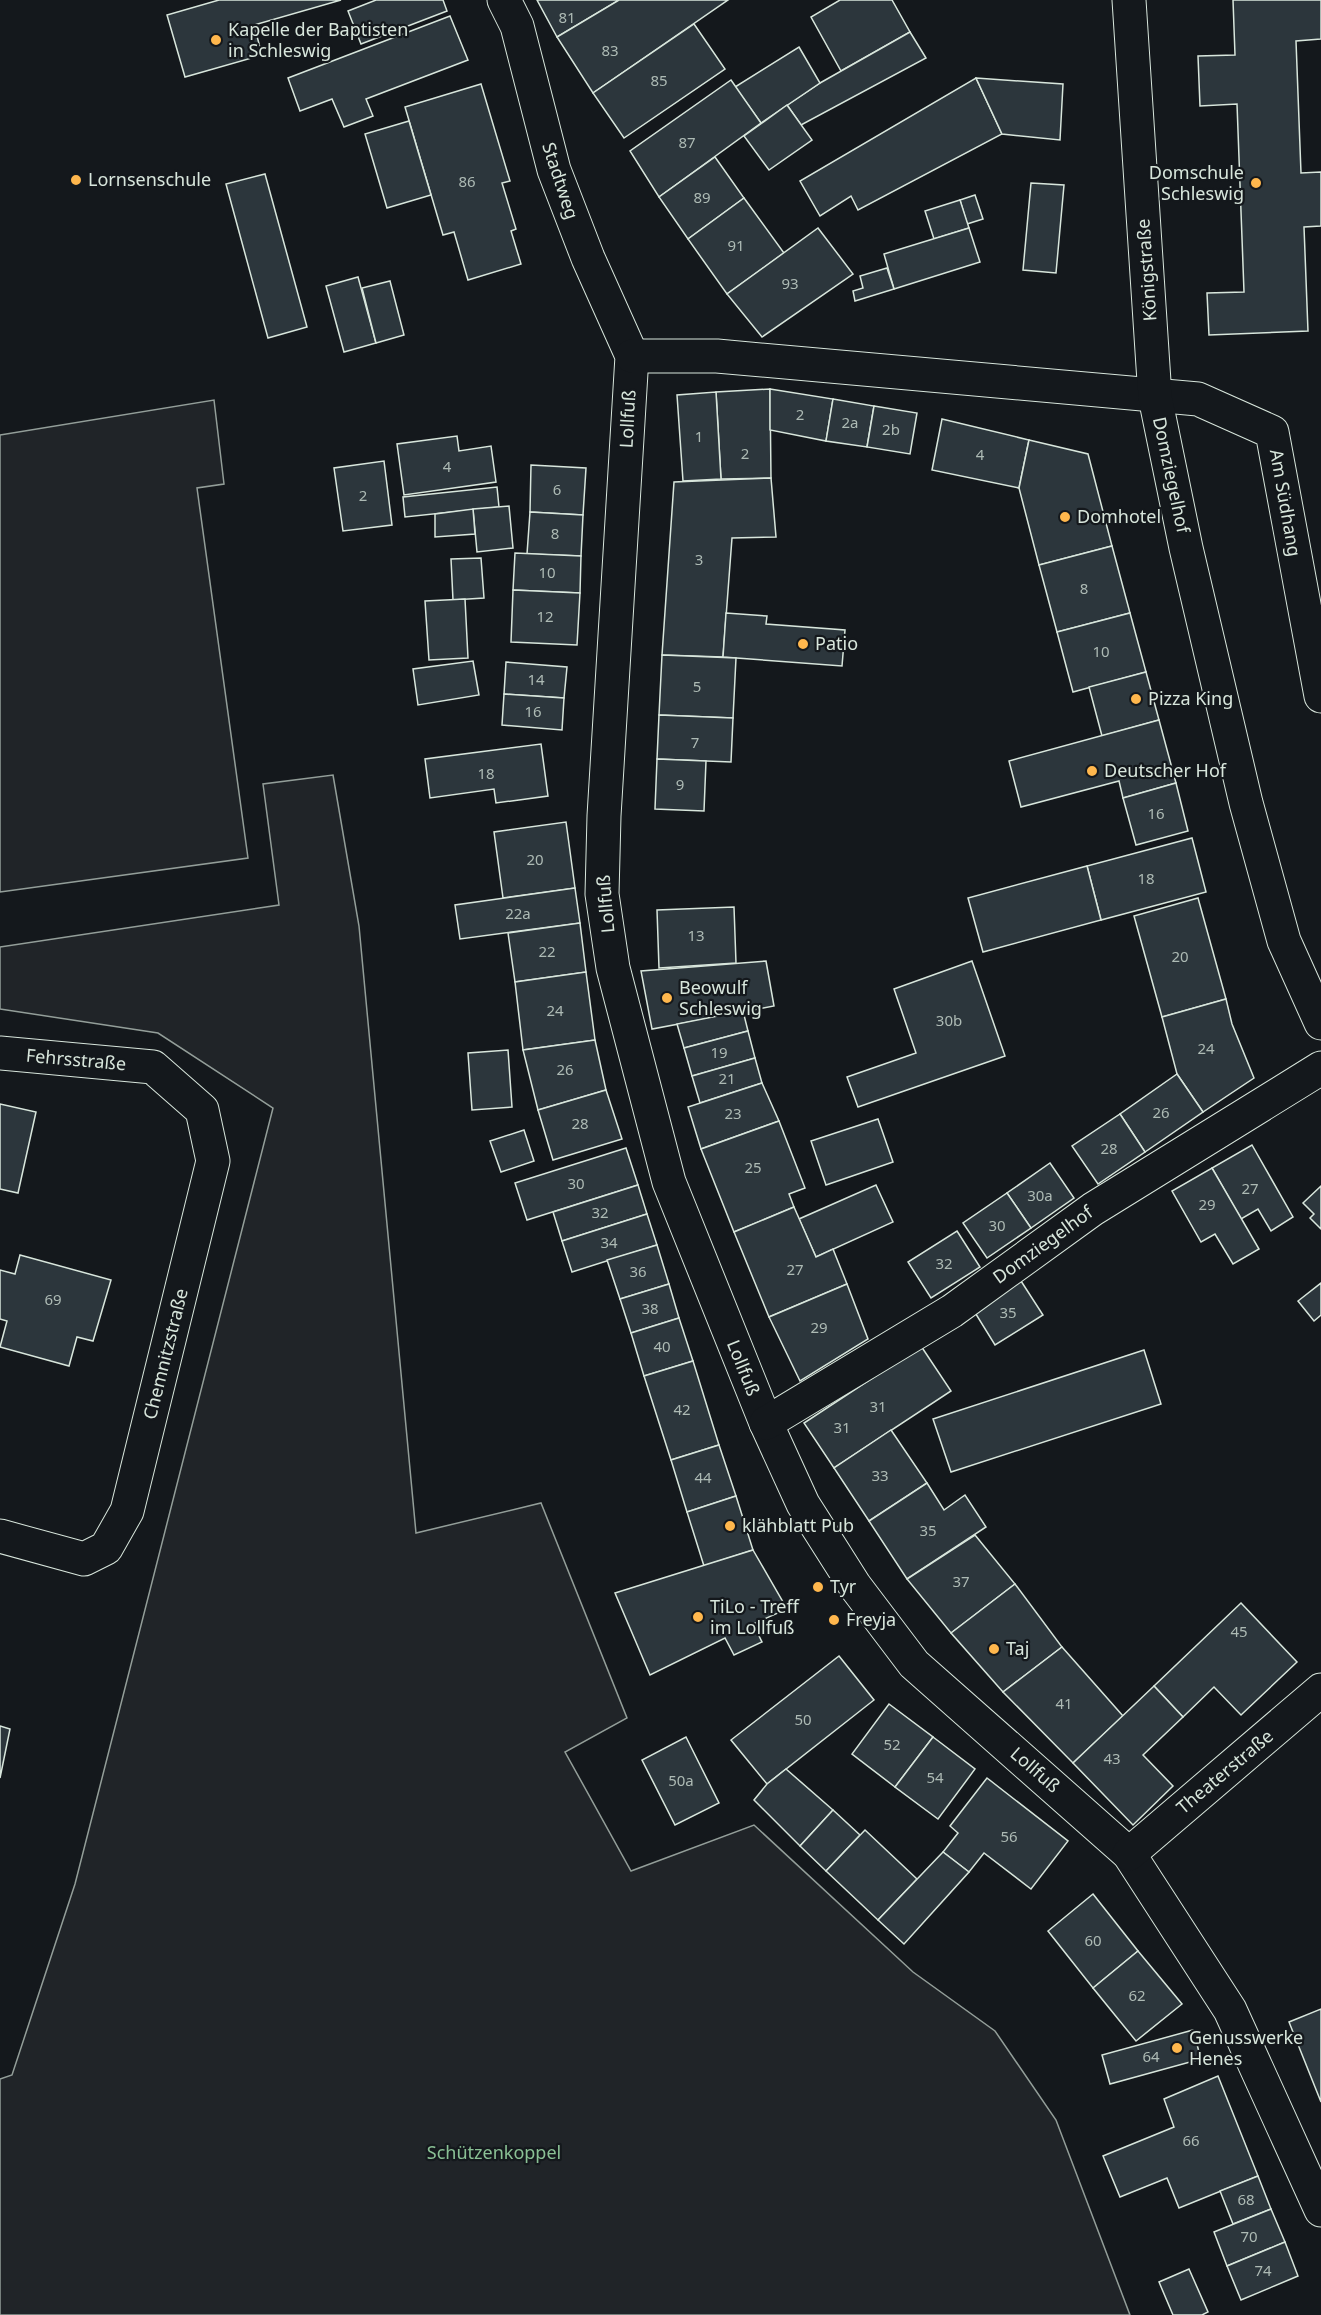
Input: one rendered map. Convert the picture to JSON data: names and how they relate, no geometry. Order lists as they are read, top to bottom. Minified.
{"streets":{"street":["Stadtweg","Königstraße","Lollfuß","Domziegelhof","Am Südhang","Fehrsstraße","Chemnitzstraße","Theaterstraße"]},"crossings":[["Stadtweg","Lollfuß"],["Stadtweg","Domziegelhof"],["Königstraße","Domziegelhof"],["Königstraße","Am Südhang"],["Lollfuß","Domziegelhof"],["Lollfuß","Theaterstraße"],["Domziegelhof","Am Südhang"],["Fehrsstraße","Chemnitzstraße"]],"parks":["Schützenkoppel"],"places":["Kapelle der Baptisten in Schleswig","Lornsenschule","Domschule Schleswig","Domhotel","Patio","Pizza King","Deutscher Hof","Beowulf Schleswig","klähblatt Pub","Tyr","TiLo - Treff im Lollfuß","Freyja","Taj","Genusswerke Henes"],"house_numbers":["81","83","85","87","86","89","91","93","2","2a","2b","1","2","4","4","6","2","8","3","10","8","12","10","14","5","16","7","18","9","16","20","18","22a","13","22","20","24","30b","24","19","26","21","26","23","28","28","25","30","27","30a","29","32","30","34","32","27","36","69","38","35","29","40","31","42","31","33","44","35","37","45","41","50","52","43","54","50a","56","60","62","64","66","68","70","74"]}
